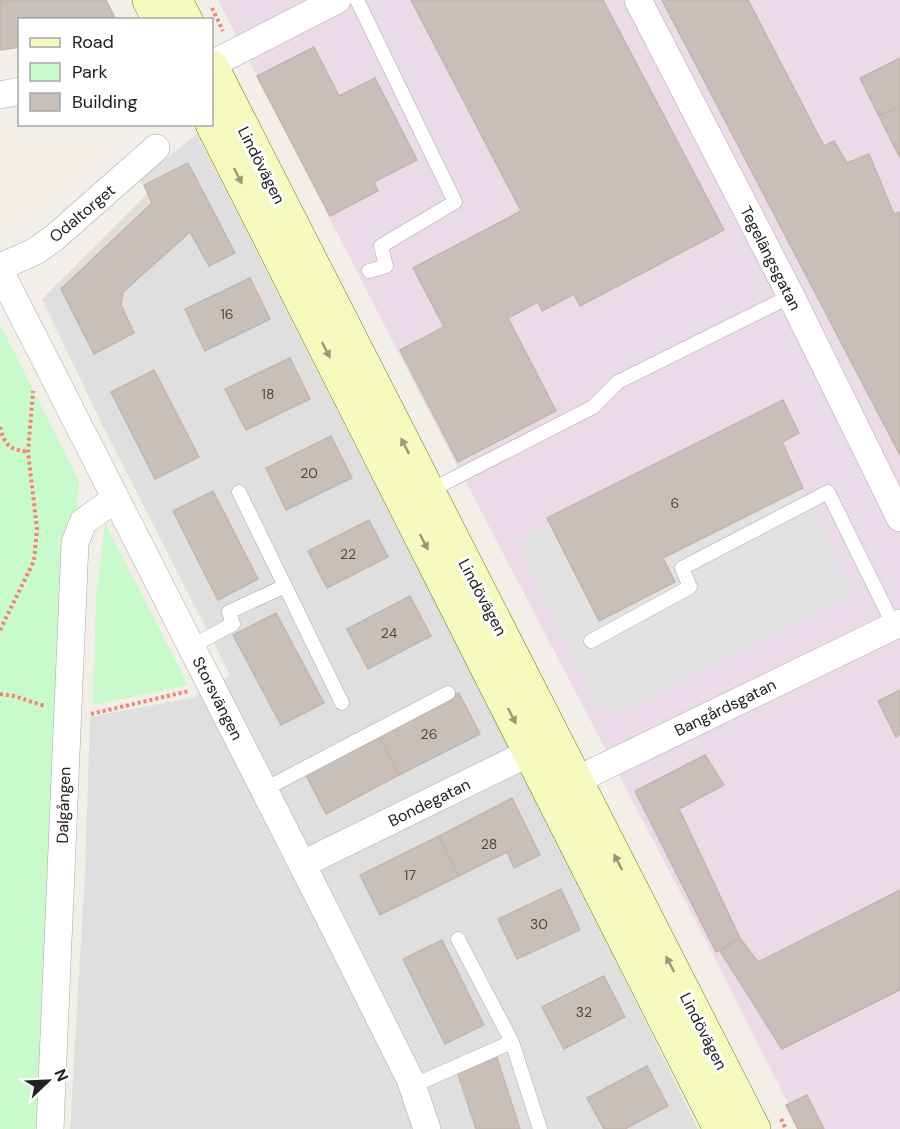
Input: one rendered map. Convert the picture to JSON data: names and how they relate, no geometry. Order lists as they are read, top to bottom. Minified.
{"streets":{"main road":["Lindövägen"],"street":["Odaltorget","Tegelängsgatan","Storsvängen","Bangårdsgatan","Bondegatan","Dalgången"]},"crossings":[["Lindövägen","Bangårdsgatan"],["Lindövägen","Bondegatan"],["Odaltorget","Storsvängen"],["Storsvängen","Bondegatan"],["Storsvängen","Dalgången"]],"house_numbers":["16","18","20","6","22","24","26","28","17","30","32"],"legend":["Road","Park","Building"],"north":"top right"}
